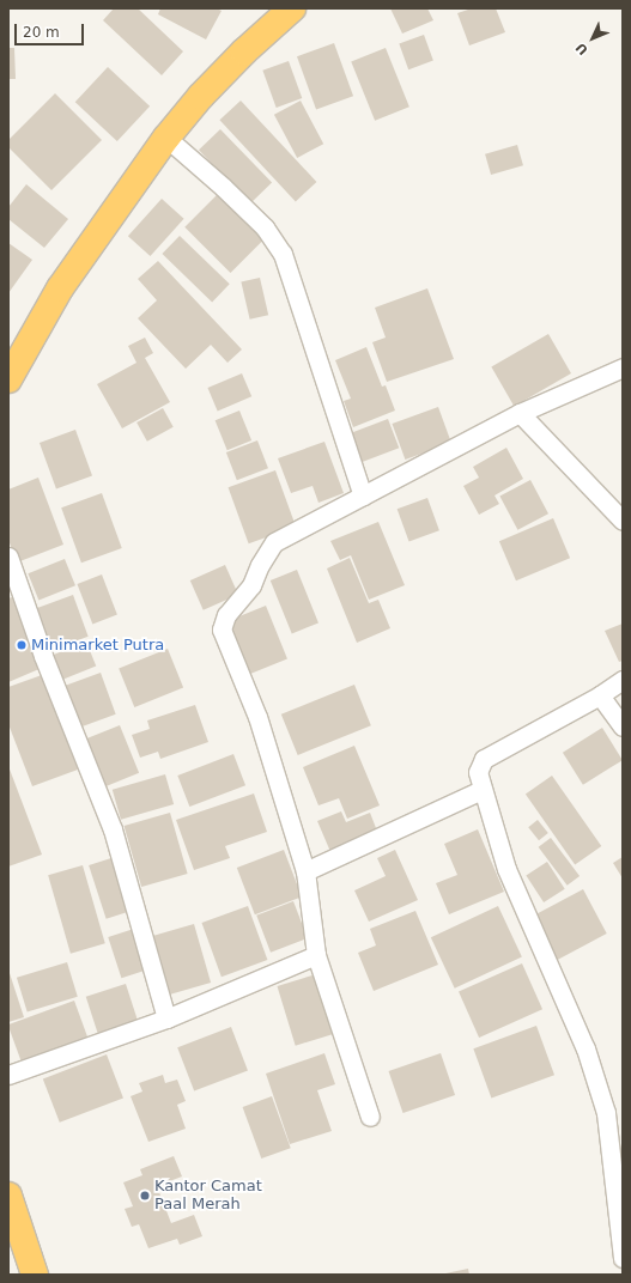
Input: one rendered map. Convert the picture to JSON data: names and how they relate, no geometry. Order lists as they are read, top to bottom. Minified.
{"places":["Minimarket Putra","Kantor Camat Paal Merah"],"scale_bar":"20 m","north":"bottom left"}
